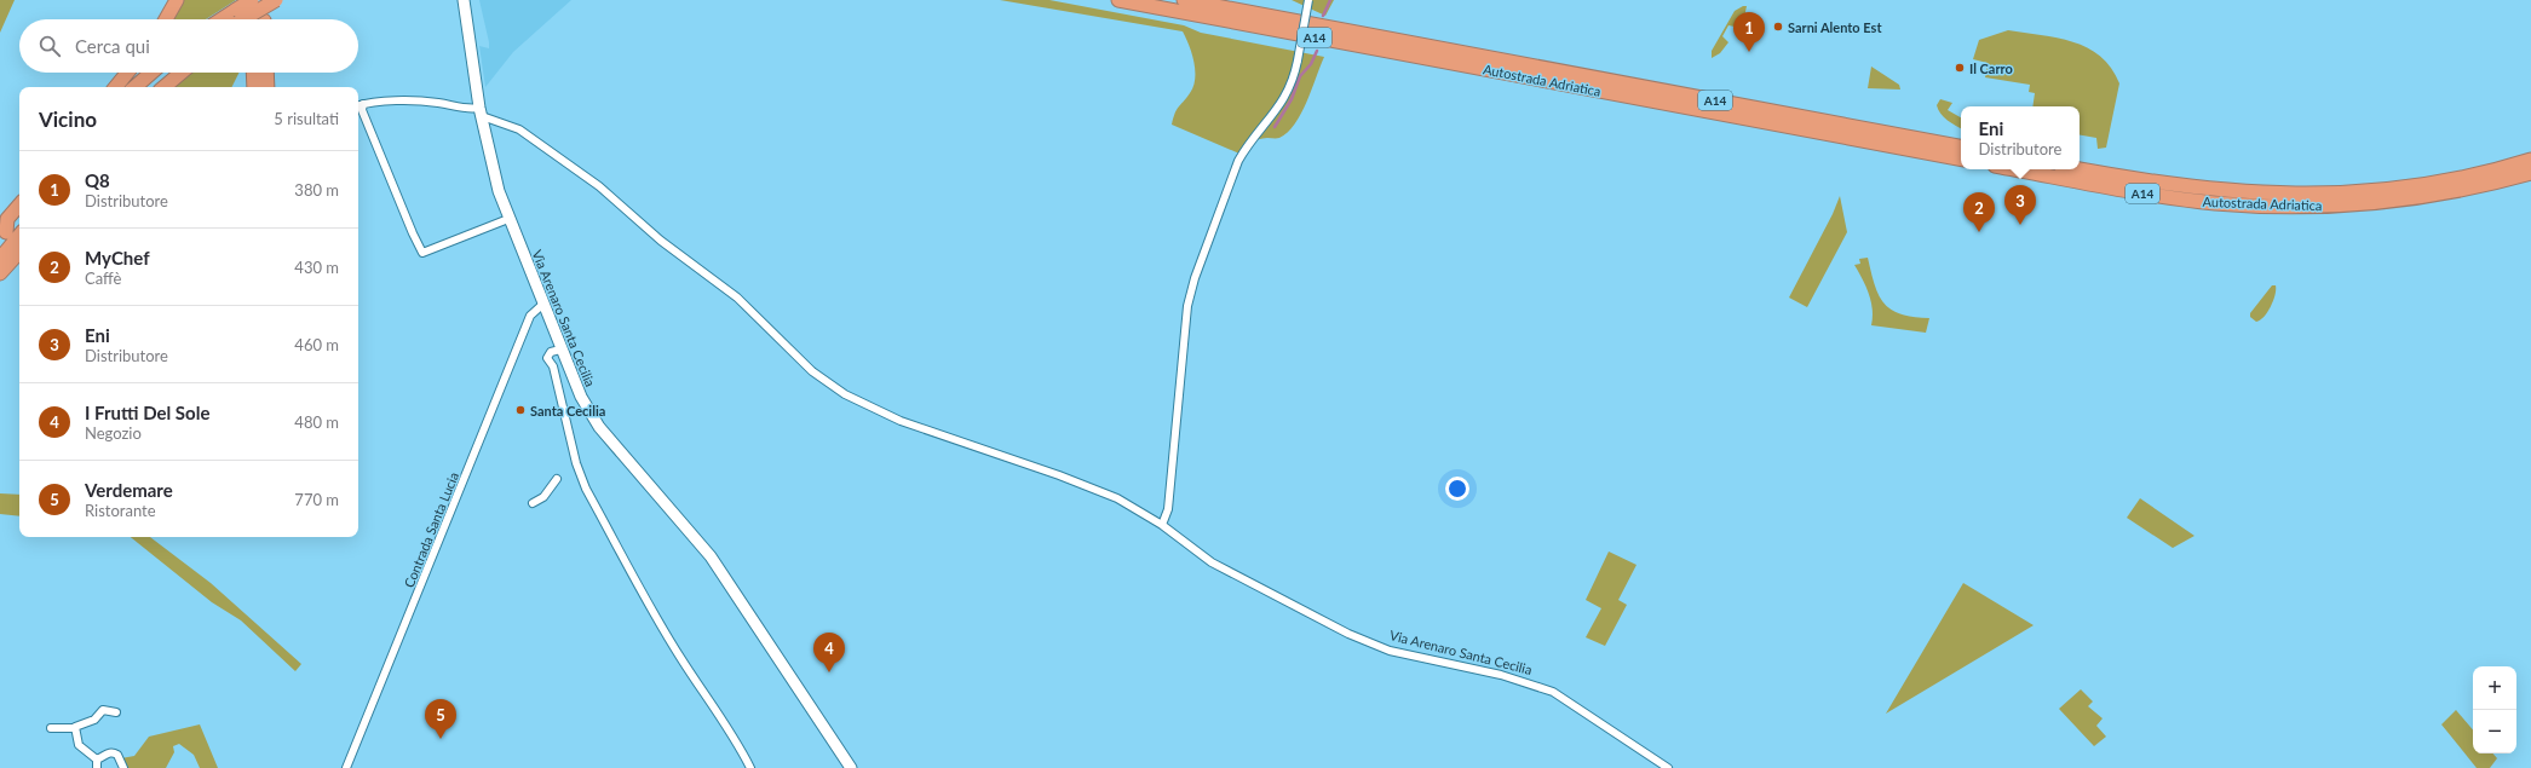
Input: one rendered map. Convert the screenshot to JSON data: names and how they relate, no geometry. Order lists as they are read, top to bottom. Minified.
{"streets":{"highway":["A14","Autostrada Adriatica"],"street":["Via Arenaro Santa Cecilia","Contrada Santa Lucia"]},"crossings":[["Via Arenaro Santa Cecilia","Contrada Santa Lucia"]],"places":["Sarni Alento Est","Il Carro","Santa Cecilia"],"page":{"pins":["1","3","2","4","5"],"search":"Cerca qui","heading":["Vicino","5 risultati"],"popup":["Eni","Distributore"],"list":[{"mark":"1","name":"Q8","note":"Distributore","value":"380 m"},{"mark":"2","name":"MyChef","note":"Caffè","value":"430 m"},{"mark":"3","name":"Eni","note":"Distributore","value":"460 m"},{"mark":"4","name":"I Frutti Del Sole","note":"Negozio","value":"480 m"},{"mark":"5","name":"Verdemare","note":"Ristorante","value":"770 m"}],"map_buttons":["+","−"]}}
